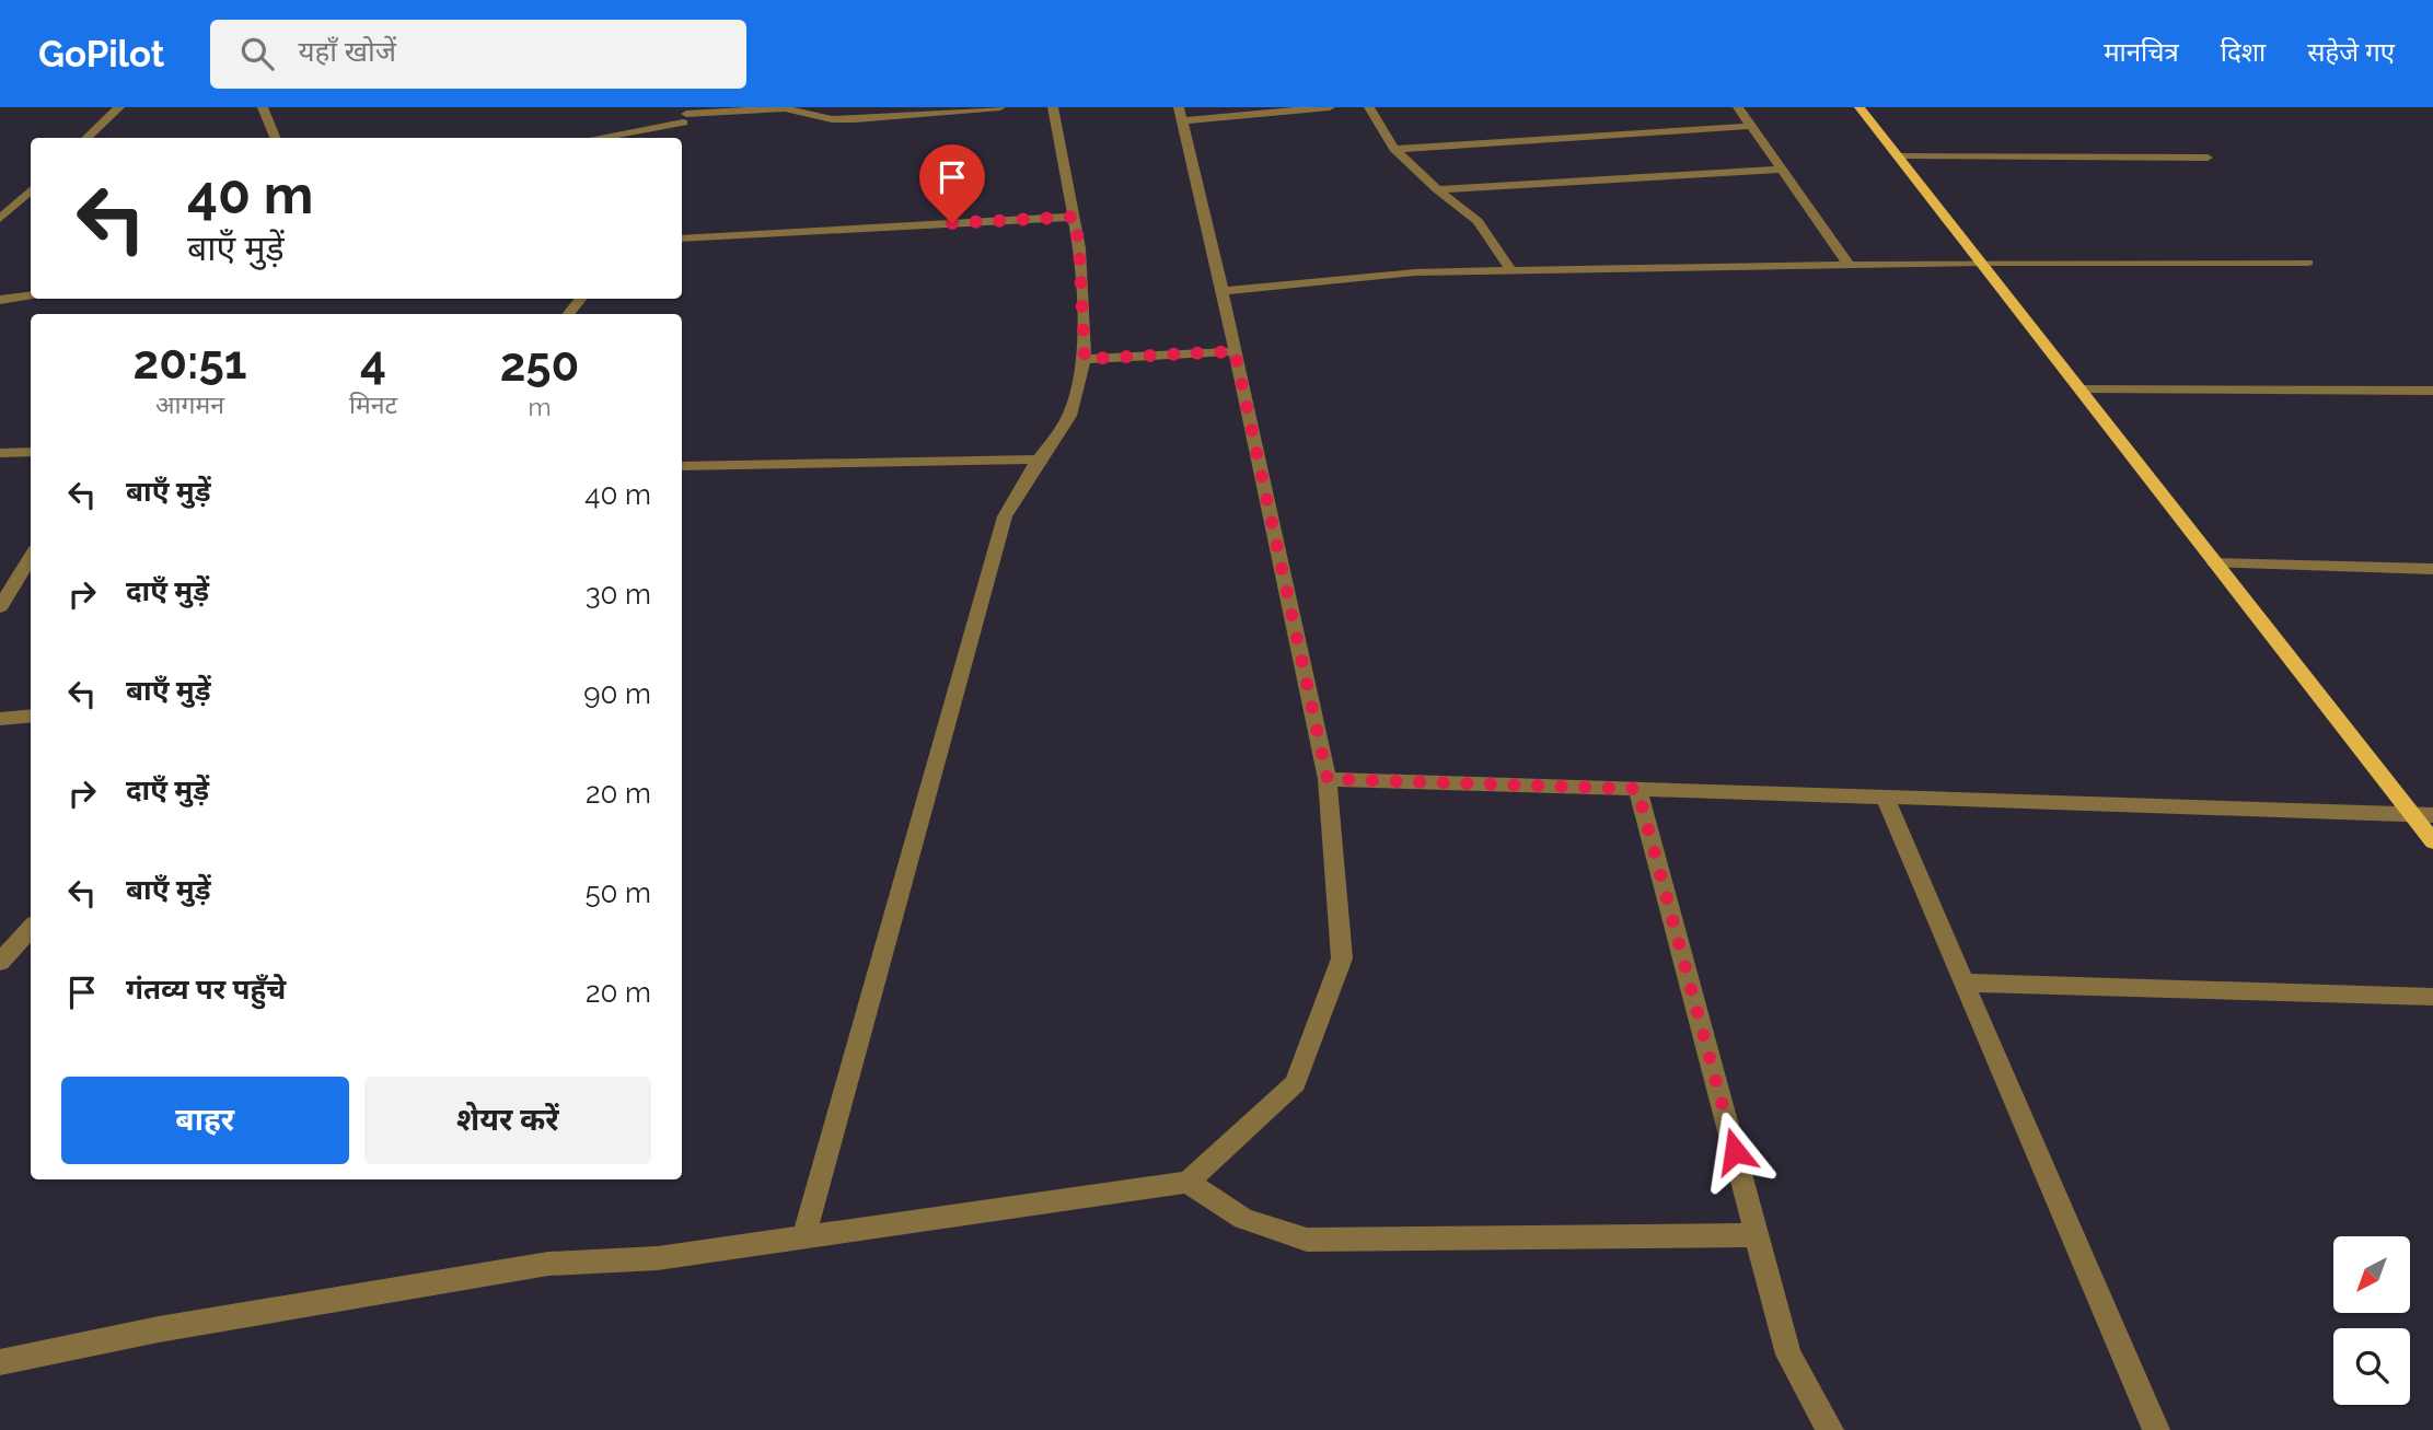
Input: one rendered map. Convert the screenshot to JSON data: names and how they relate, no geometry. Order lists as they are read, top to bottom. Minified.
{"north":"bottom left","page":{"header":"GoPilot","search":"यहाँ खोजें","nav":["मानचित्र","दिशा","सहेजे गए"],"turn":["40 m","बाएँ मुड़ें"],"eta":["20:51","आगमन","4","मिनट","250","m"],"list":[{"name":"बाएँ मुड़ें","value":"40 m"},{"name":"दाएँ मुड़ें","value":"30 m"},{"name":"बाएँ मुड़ें","value":"90 m"},{"name":"दाएँ मुड़ें","value":"20 m"},{"name":"बाएँ मुड़ें","value":"50 m"},{"name":"गंतव्य पर पहुँचे","value":"20 m"}],"buttons":["बाहर","शेयर करें"]}}
